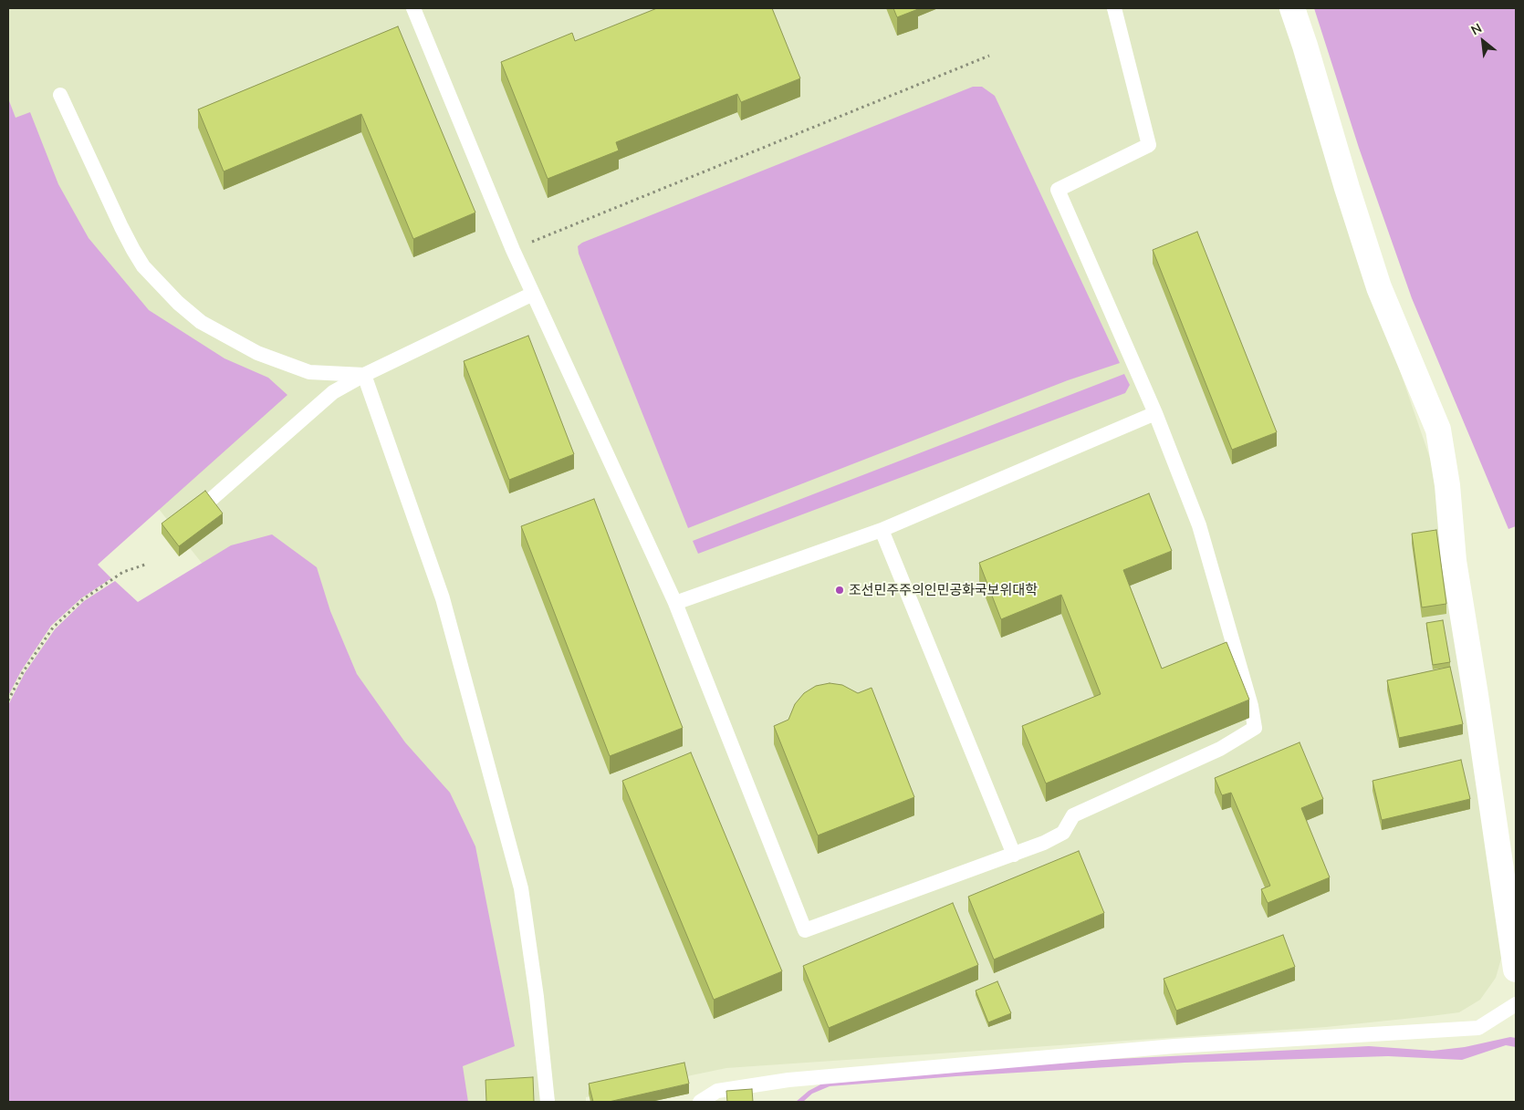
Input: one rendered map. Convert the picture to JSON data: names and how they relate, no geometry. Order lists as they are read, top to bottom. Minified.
{"places":["조선민주주의인민공화국보위대학"],"north":"top left"}
